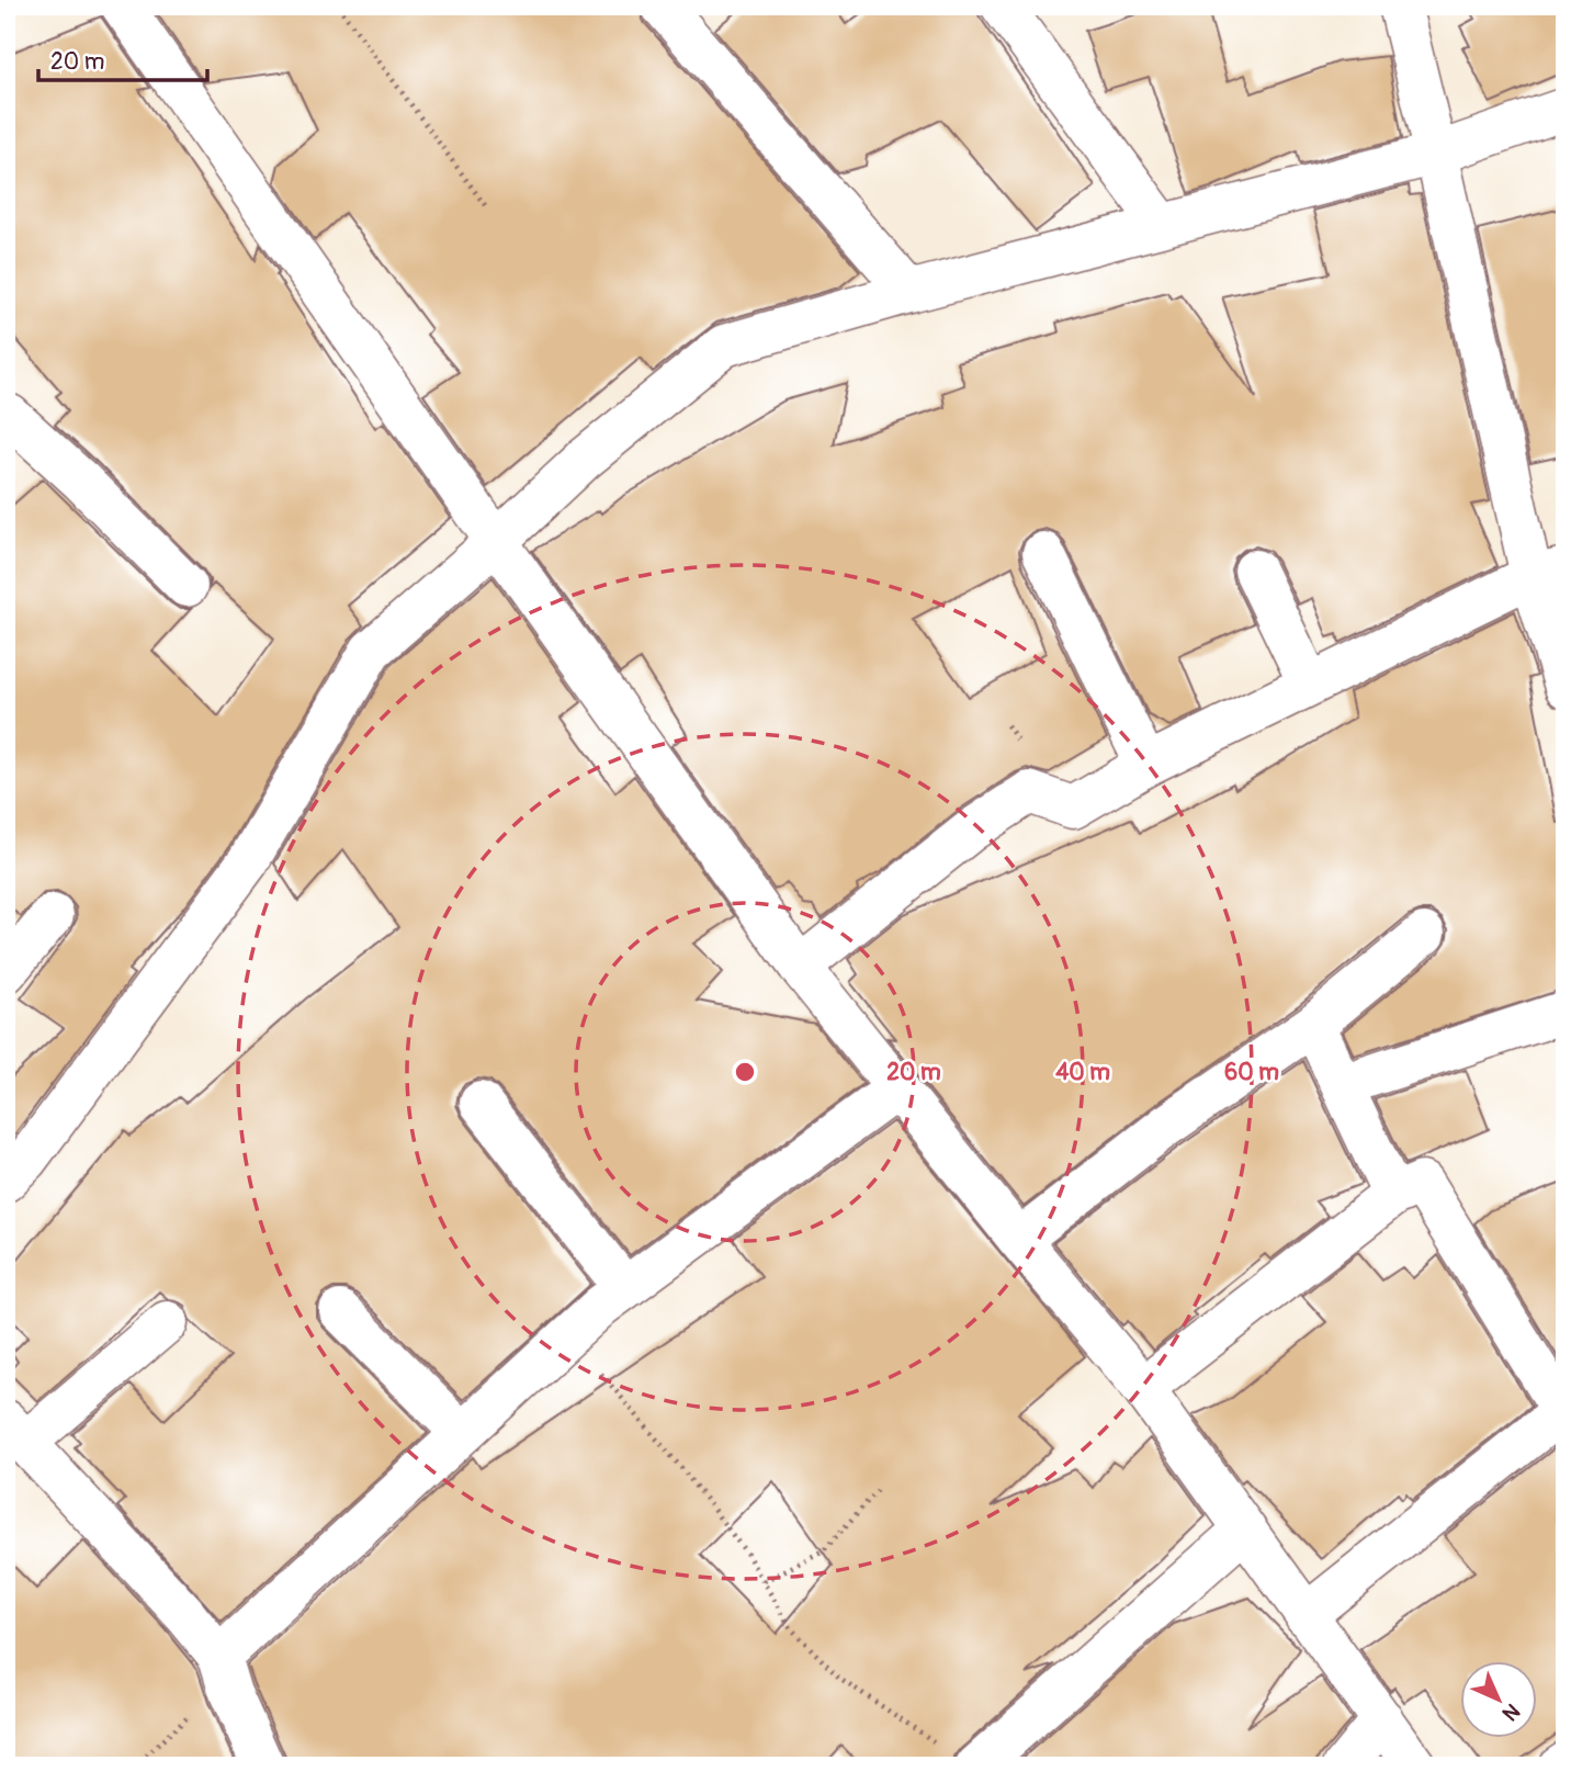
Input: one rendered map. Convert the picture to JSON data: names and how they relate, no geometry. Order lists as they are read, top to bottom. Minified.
{"scale_bar":"20 m","north":"bottom right","rings":["20 m","40 m","60 m"]}
